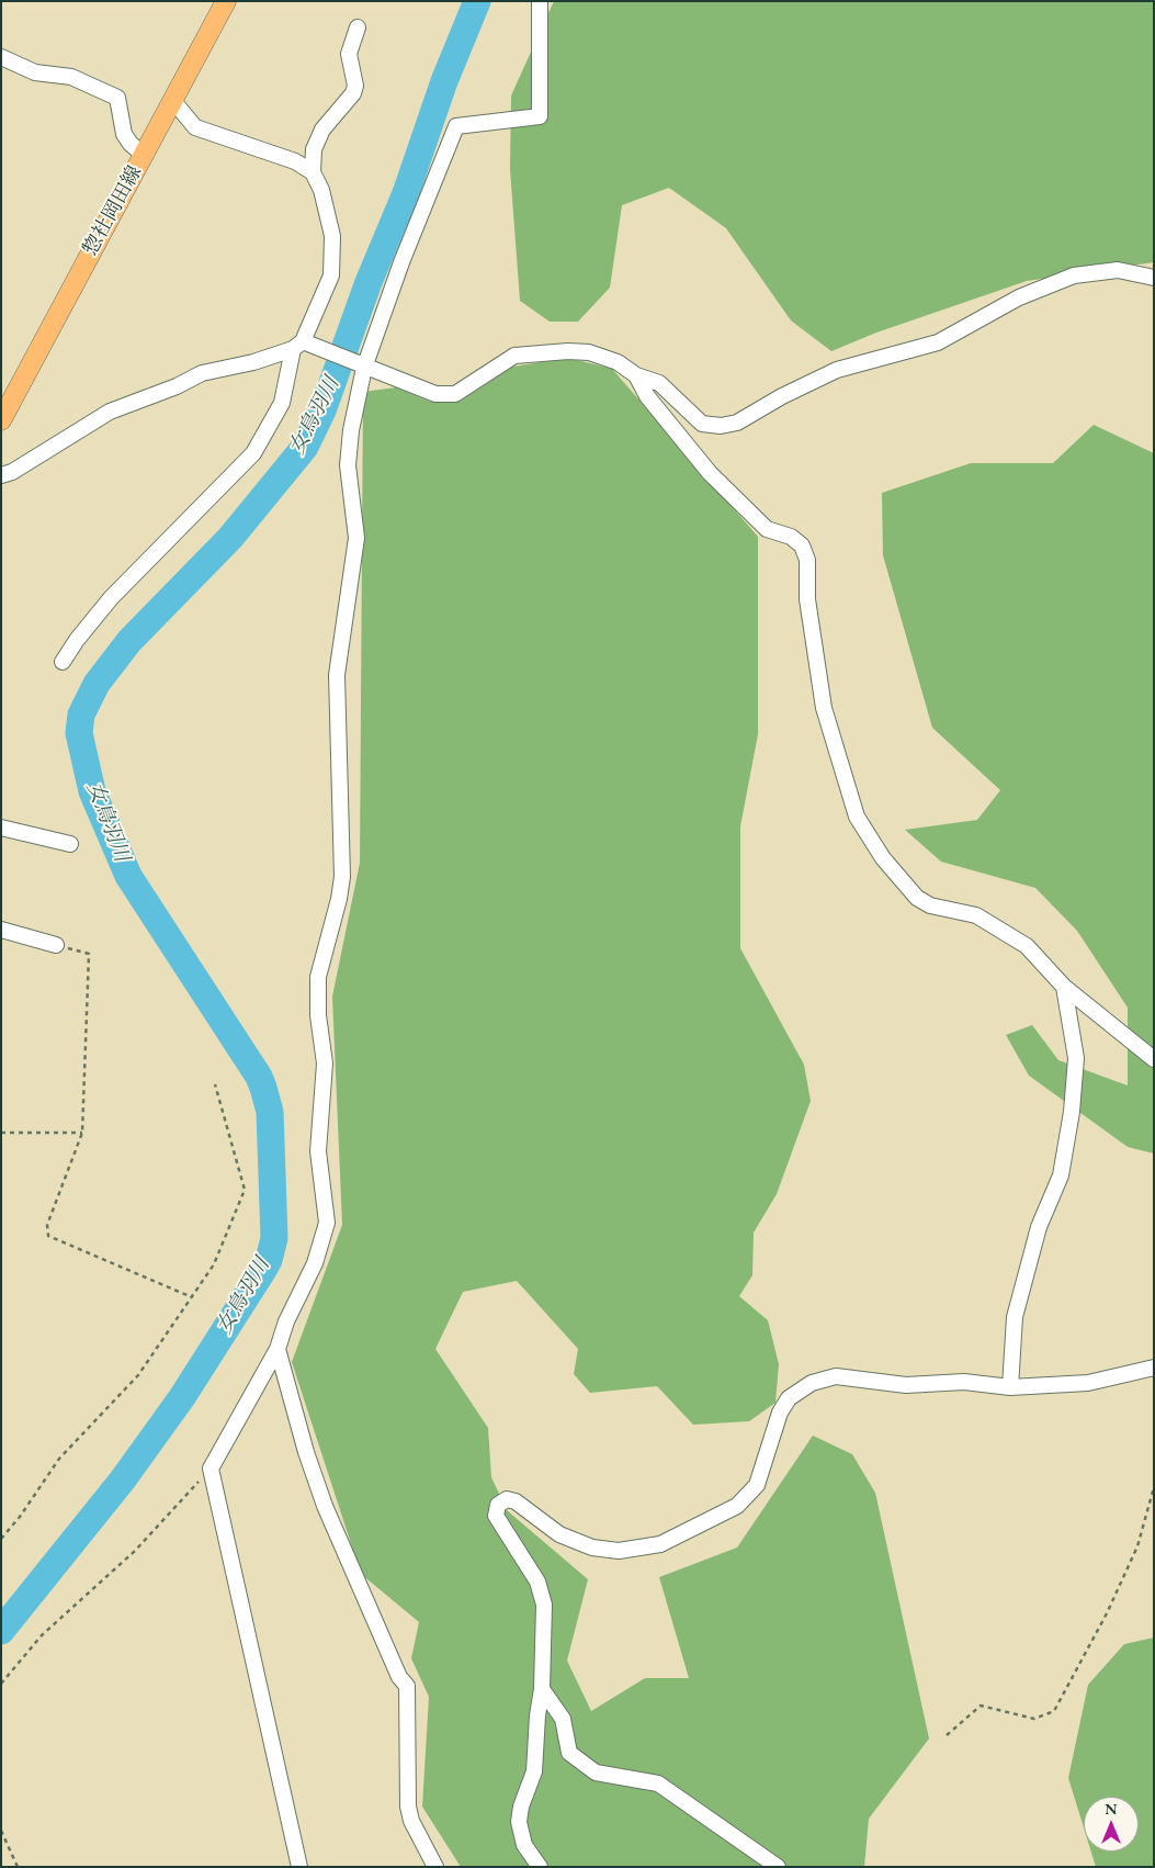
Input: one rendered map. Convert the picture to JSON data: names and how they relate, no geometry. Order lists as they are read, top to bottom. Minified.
{"streets":{"main road":["惣社岡田線"]},"water":["女鳥羽川"],"north":"top"}
